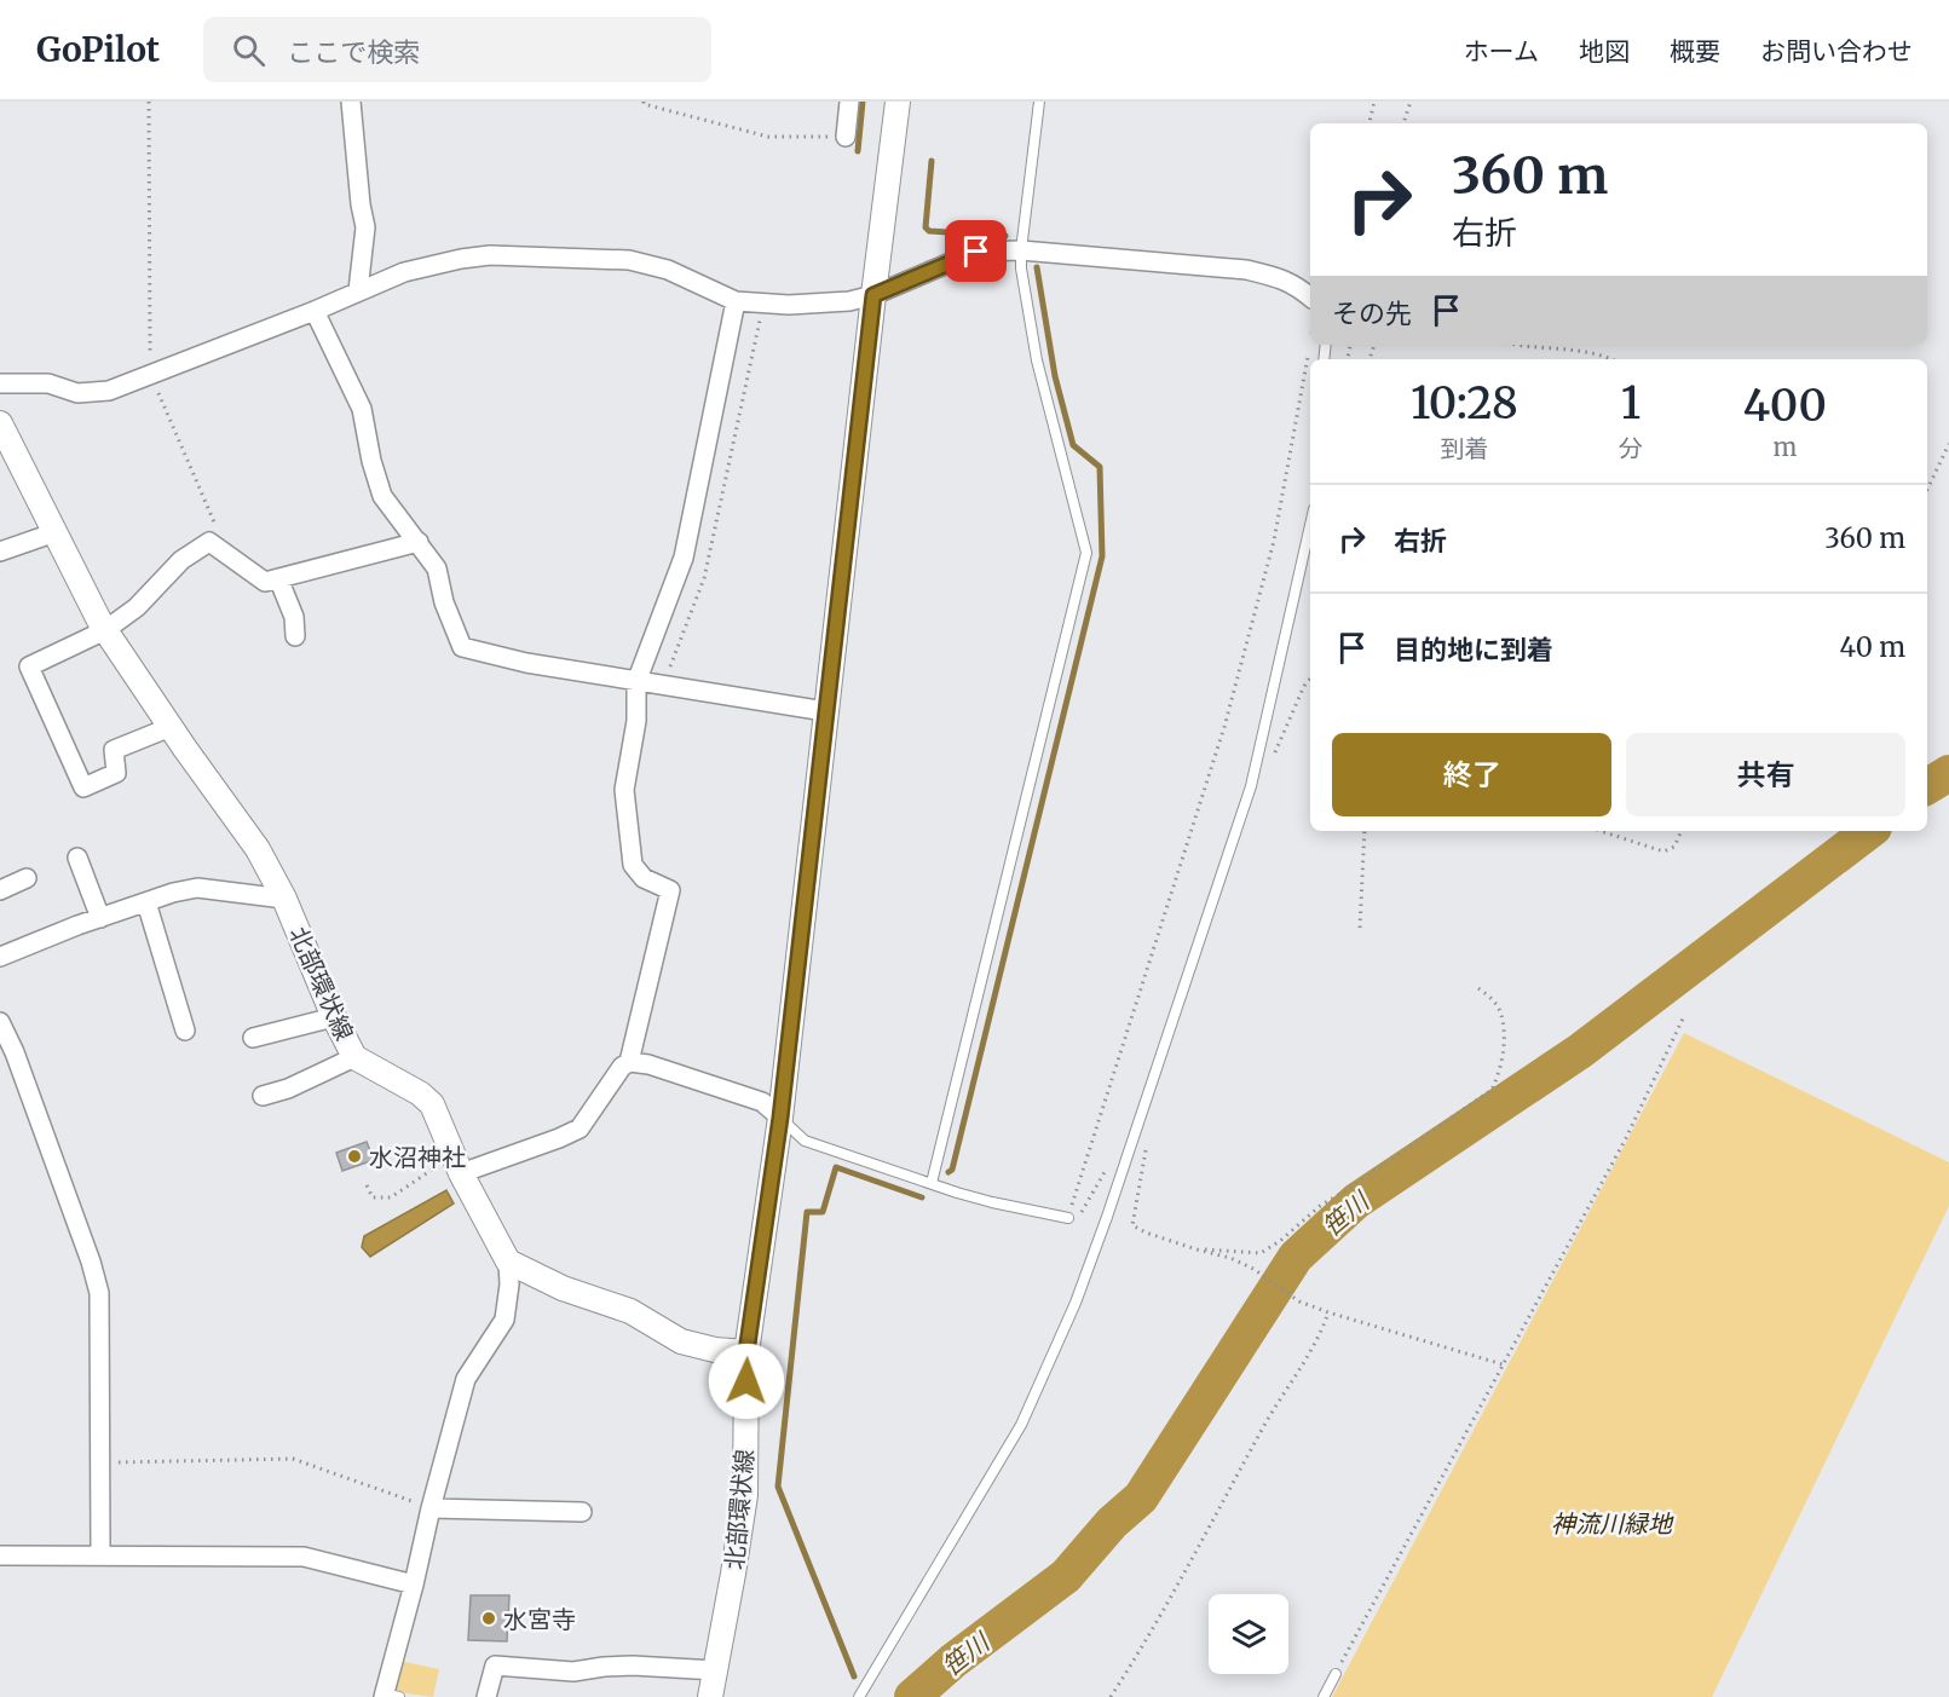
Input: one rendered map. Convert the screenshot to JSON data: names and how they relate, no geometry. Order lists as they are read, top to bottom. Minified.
{"streets":{"street":["北部環状線"]},"water":["笹川"],"parks":["神流川緑地"],"places":["水沼神社","水宮寺"],"page":{"header":"GoPilot","search":"ここで検索","nav":["ホーム","地図","概要","お問い合わせ"],"turn":["360 m","右折"],"then":"その先","eta":["10:28","到着","1","分","400","m"],"list":[{"name":"右折","value":"360 m"},{"name":"目的地に到着","value":"40 m"}],"buttons":["終了","共有"]}}
